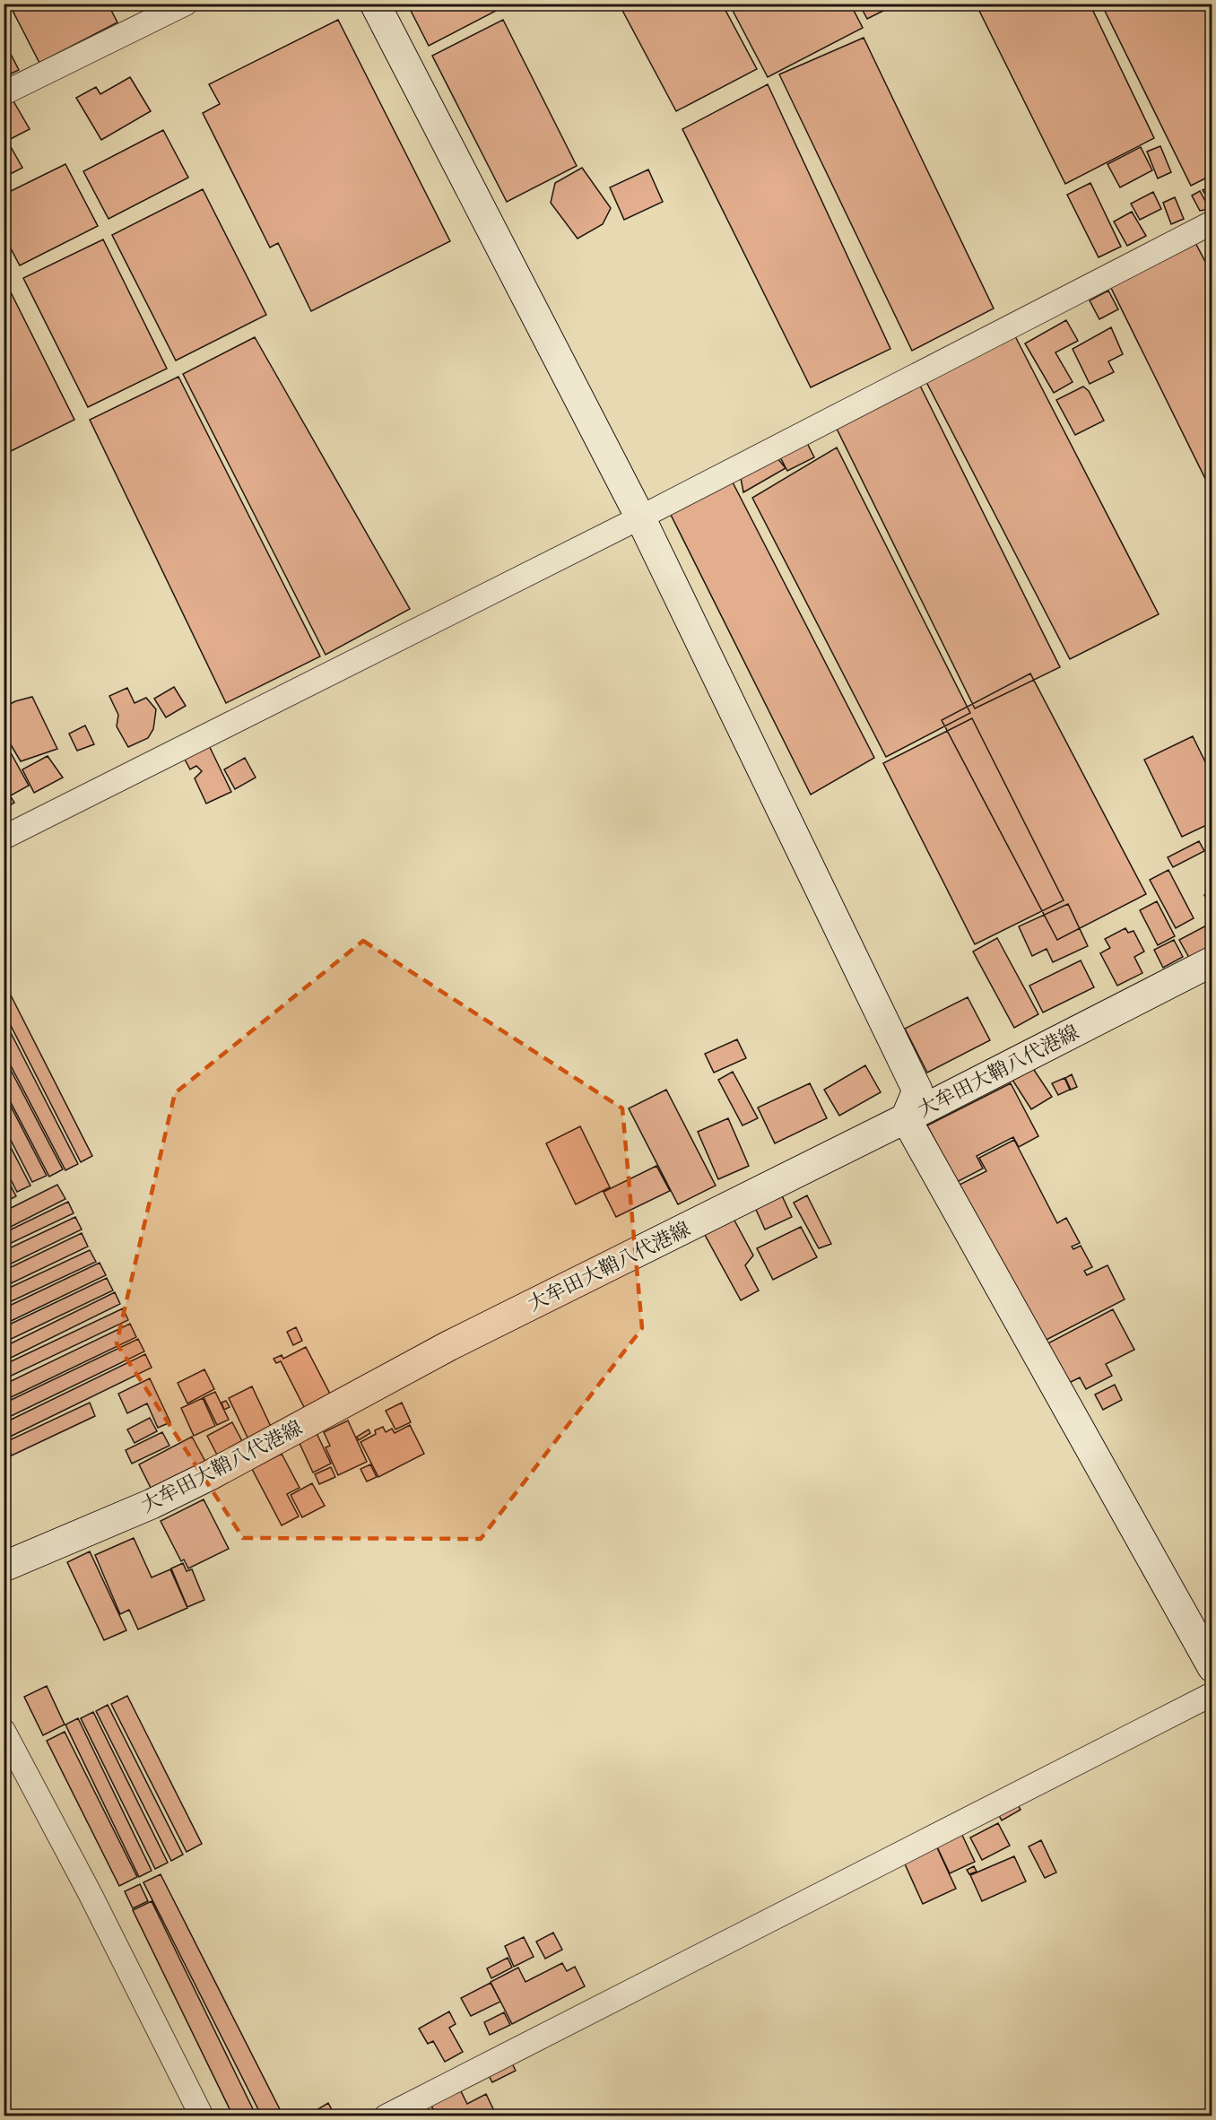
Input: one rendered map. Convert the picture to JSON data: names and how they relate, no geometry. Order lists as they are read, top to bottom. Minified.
{"streets":{"main road":["大牟田大鞘八代港線"]}}
